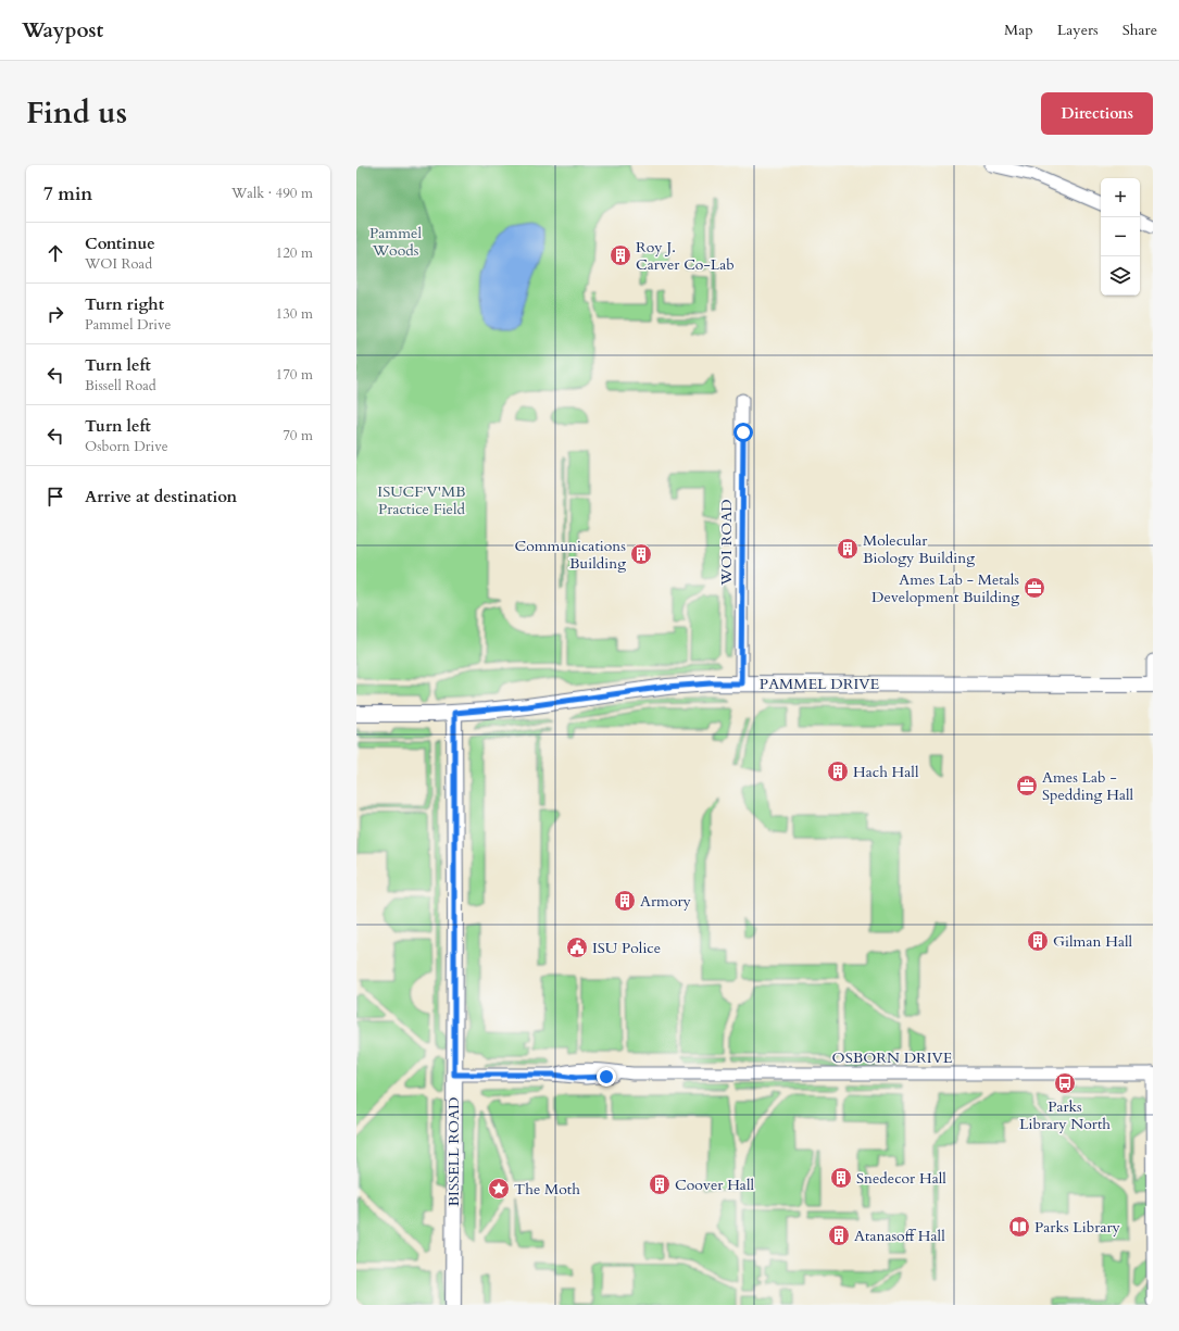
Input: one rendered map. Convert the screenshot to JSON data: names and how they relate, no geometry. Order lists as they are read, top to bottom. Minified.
{"streets":{"street":["WOI ROAD","PAMMEL DRIVE","OSBORN DRIVE","BISSELL ROAD"]},"crossings":[["WOI ROAD","PAMMEL DRIVE"],["PAMMEL DRIVE","BISSELL ROAD"],["OSBORN DRIVE","BISSELL ROAD"]],"parks":["Pammel Woods","ISUCF'V'MB Practice Field"],"places":{"building":["Roy J. Carver Co-Lab","Molecular Biology Building","Communications Building","Hach Hall","Armory","Gilman Hall","Snedecor Hall","Coover Hall","Atanasoff Hall"],"office":["Ames Lab - Metals Development Building","Ames Lab - Spedding Hall"],"public building":["ISU Police"],"bus stop":["Parks Library North"],"place":["The Moth"],"library":["Parks Library"]},"page":{"header":"Waypost","nav":["Map","Layers","Share"],"title":"Find us","buttons":"Directions","heading":["7 min","Walk · 490 m"],"map_buttons":["+","−"],"list":[["Continue","WOI Road","120 m"],["Turn right","Pammel Drive","130 m"],["Turn left","Bissell Road","170 m"],["Turn left","Osborn Drive","70 m"],"Arrive at destination"]}}
